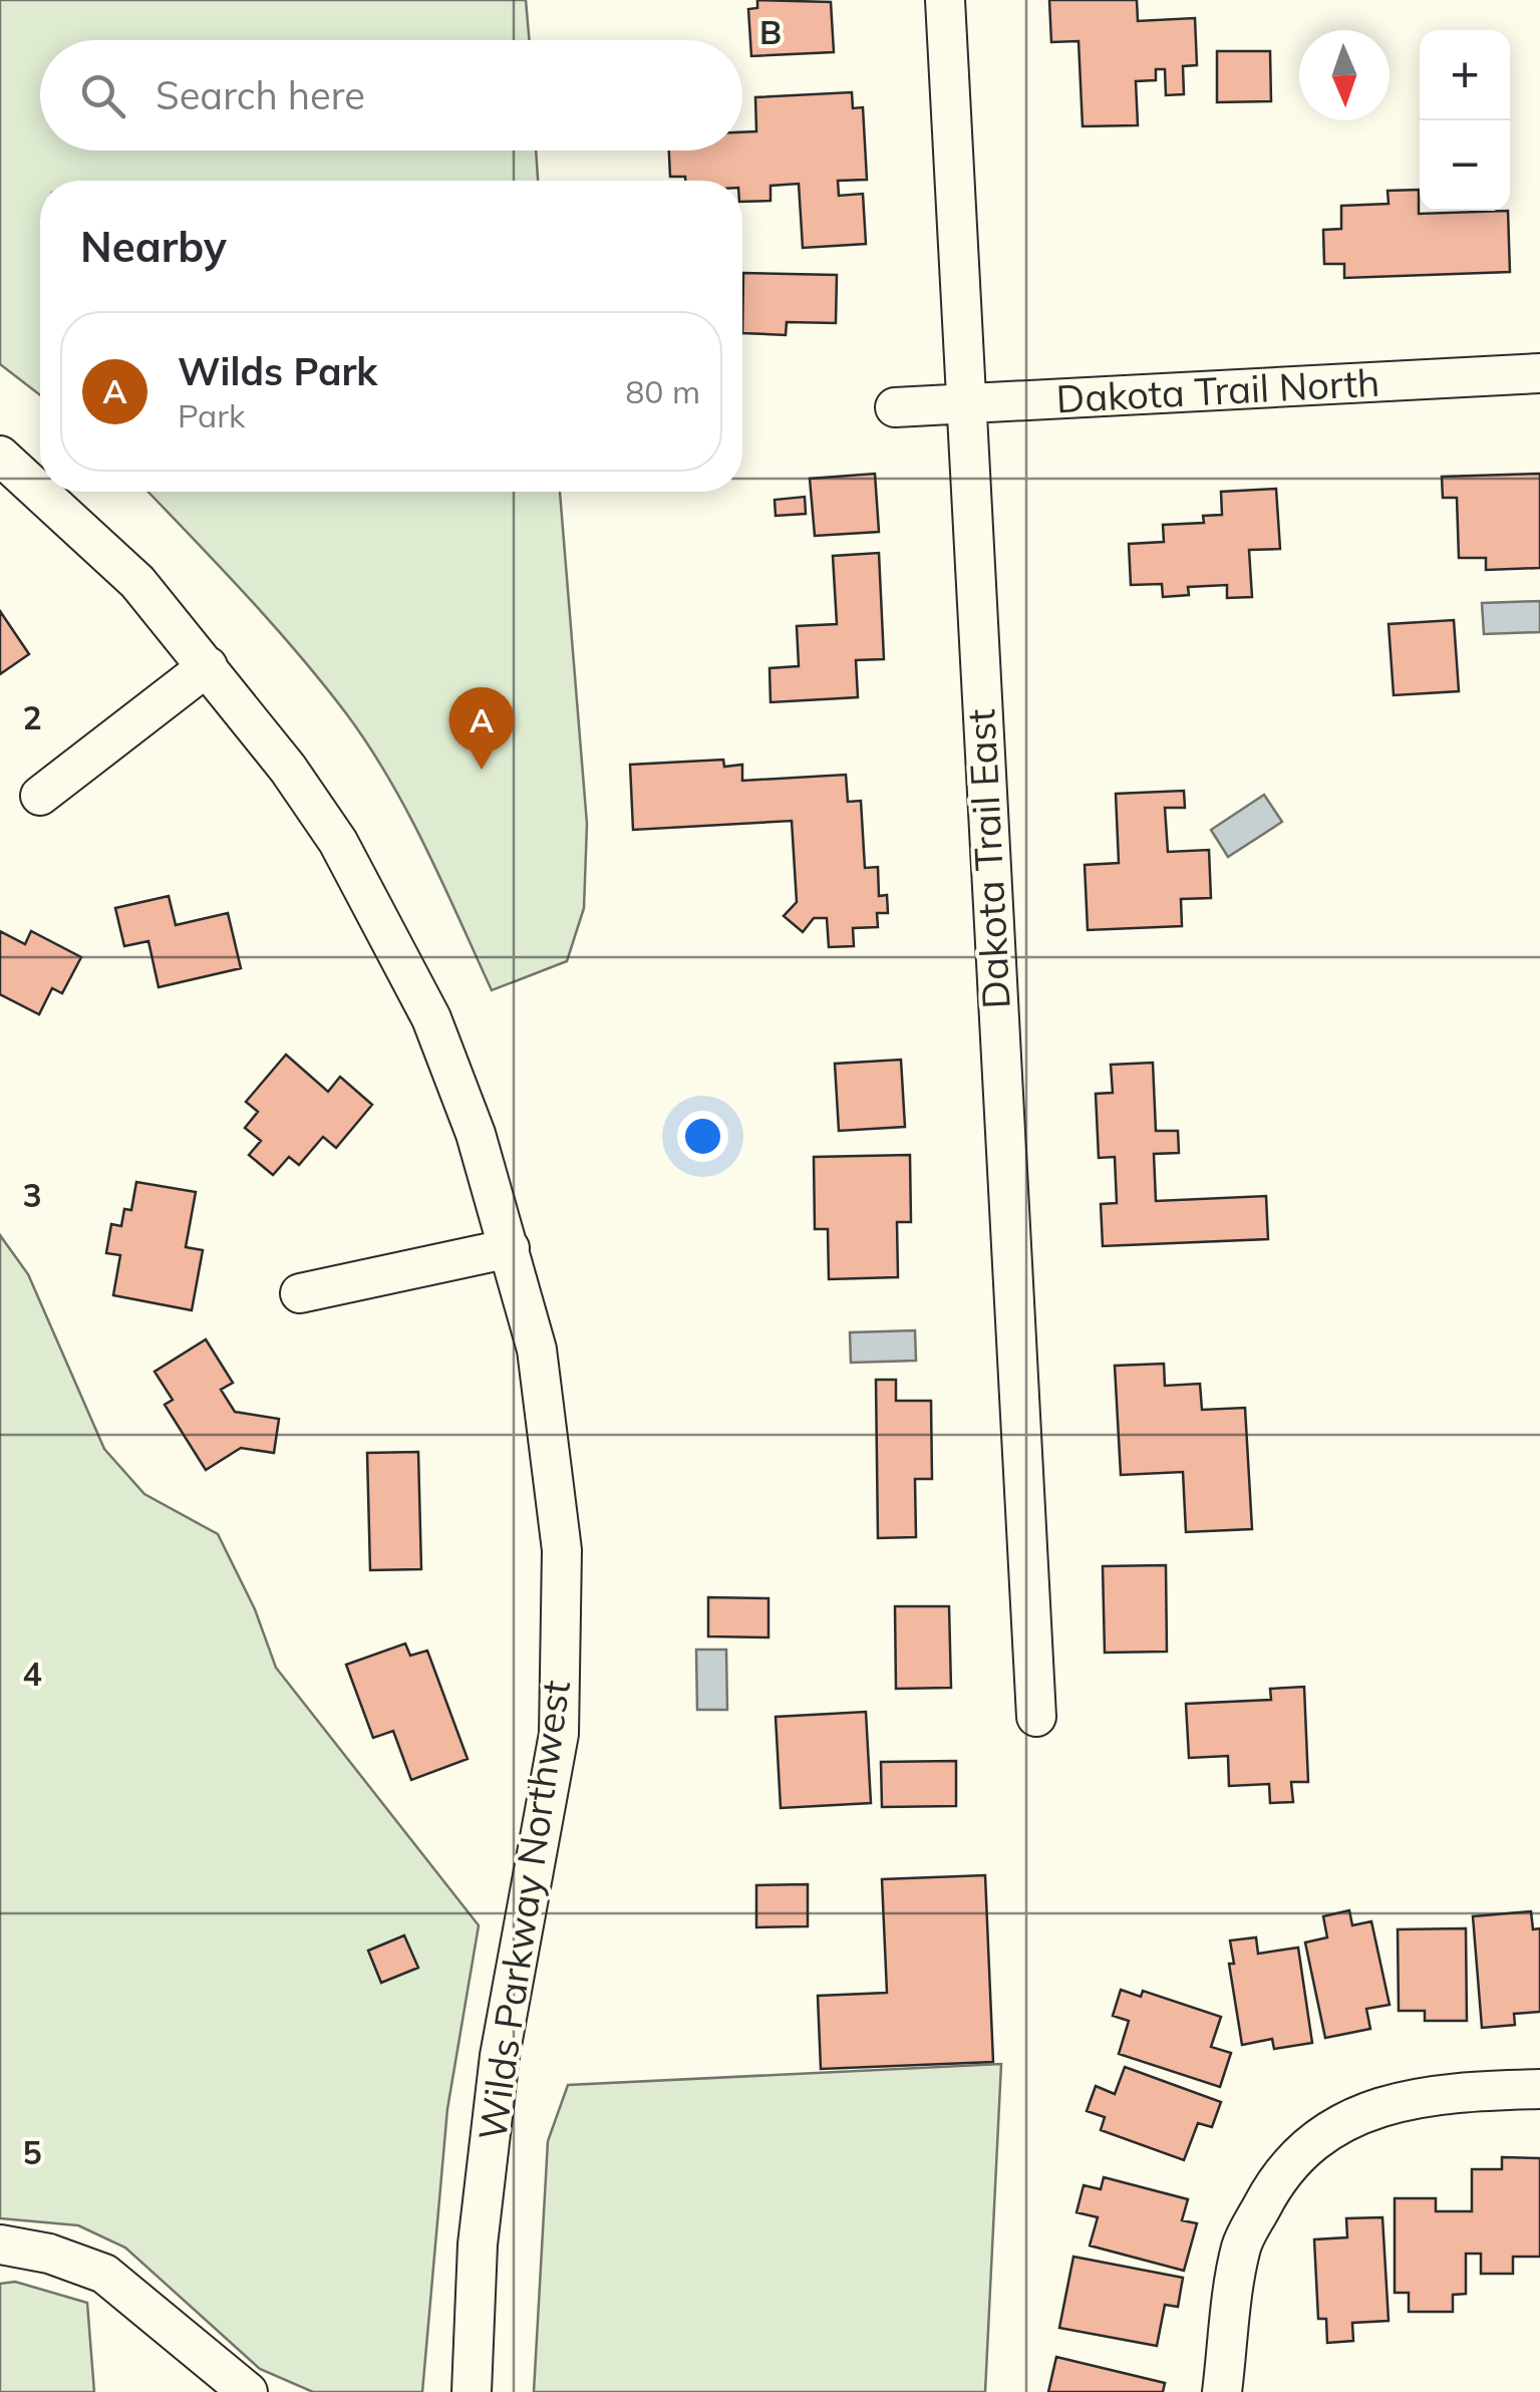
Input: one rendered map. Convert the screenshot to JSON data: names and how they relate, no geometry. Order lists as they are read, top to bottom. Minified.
{"streets":{"street":["Dakota Trail North","Dakota Trail East","Wilds Parkway Northwest"]},"crossings":[["Dakota Trail North","Dakota Trail East"]],"north":"bottom","page":{"map_buttons":["+","−"],"search":"Search here","heading":"Nearby","list":[{"mark":"A","name":"Wilds Park","note":"Park","value":"80 m"}],"pins":"A"},"grid":{"columns":["B"],"rows":["2","3","4","5"]}}
